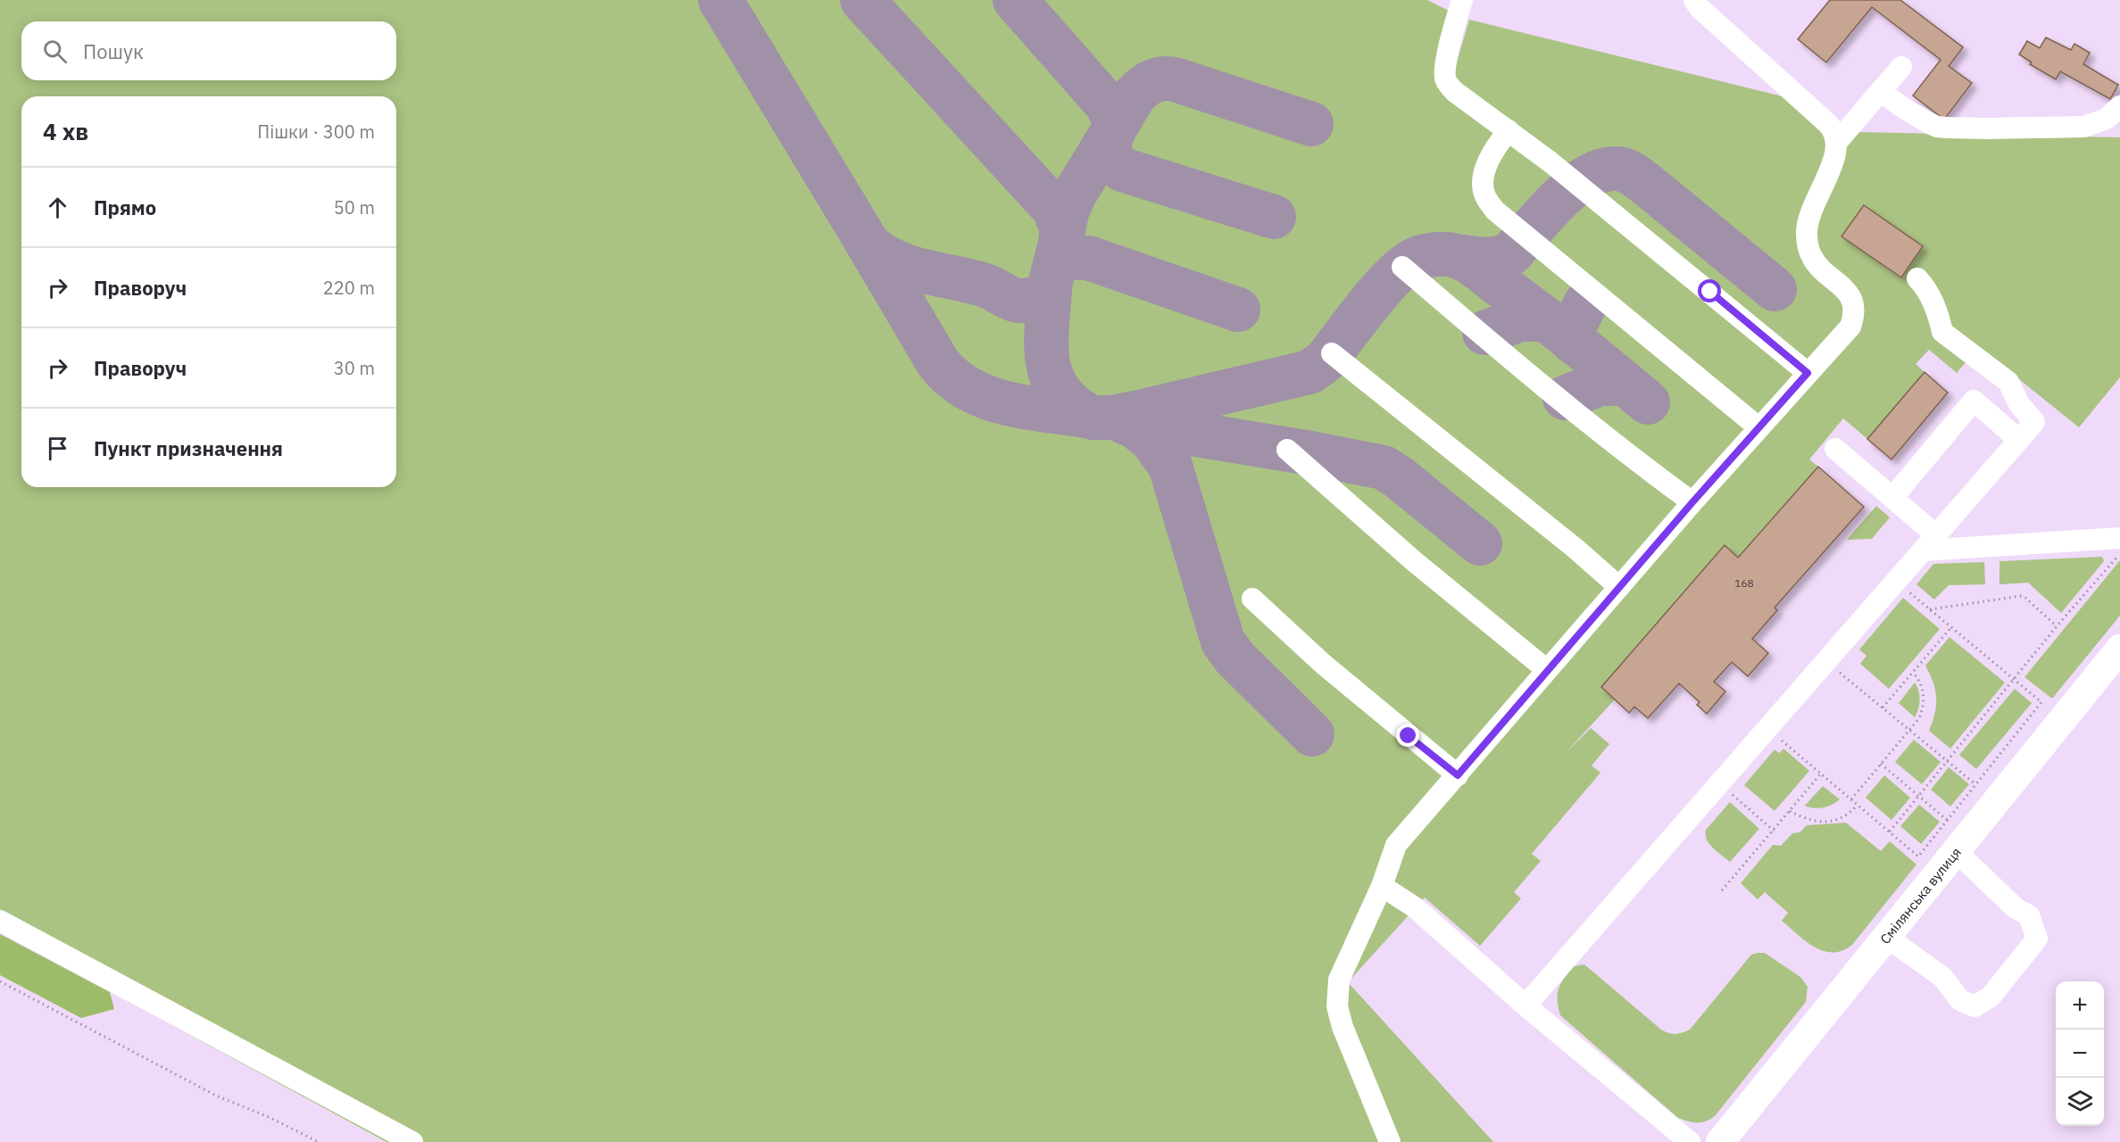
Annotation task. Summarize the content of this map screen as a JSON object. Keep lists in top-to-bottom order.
{
  "streets": {
    "main road": ["Смілянська вулиця"]
  },
  "house_numbers": ["168"],
  "page": {
    "search": "Пошук",
    "heading": ["4 хв", "Пішки · 300 m"],
    "list": [
      ["Прямо", "50 m"],
      ["Праворуч", "220 m"],
      ["Праворуч", "30 m"],
      "Пункт призначення"
    ],
    "map_buttons": ["+", "−"]
  }
}
